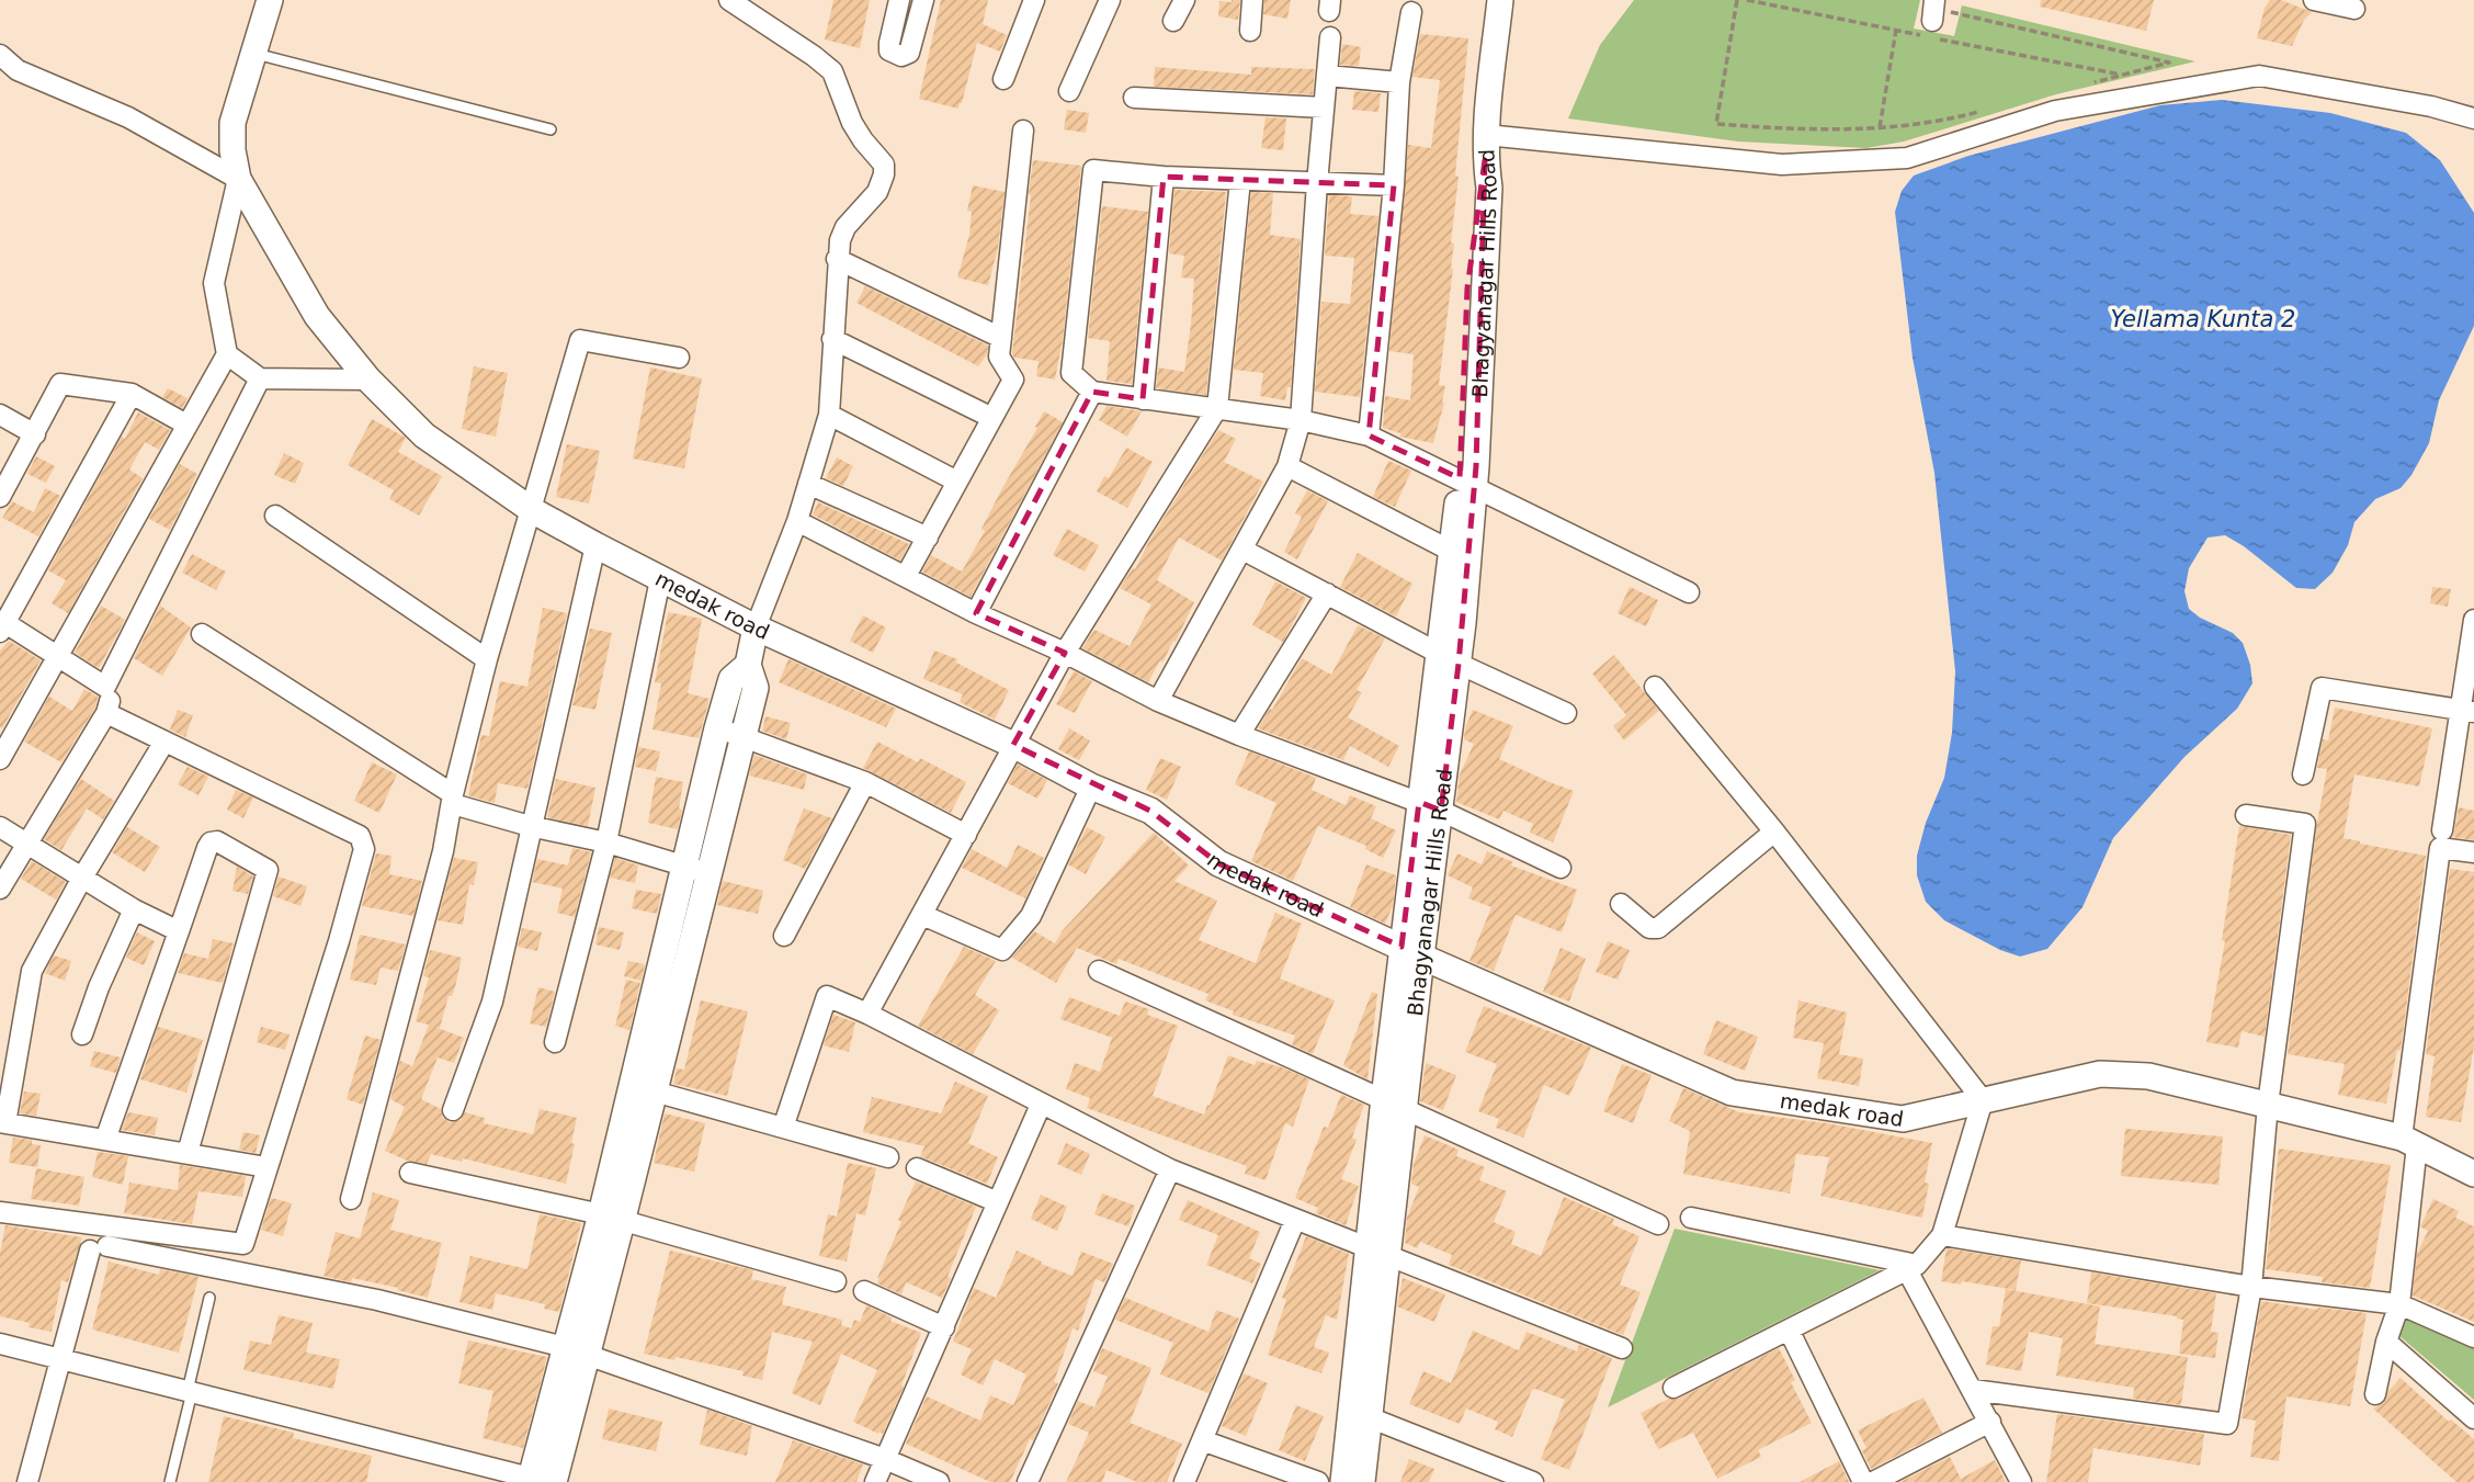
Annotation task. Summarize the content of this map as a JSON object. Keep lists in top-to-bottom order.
{
  "streets": {
    "street": ["Bhagyanagar Hills Road", "medak road"]
  },
  "crossings": [
    ["Bhagyanagar Hills Road", "medak road"]
  ],
  "water": ["Yellama Kunta 2"]
}
